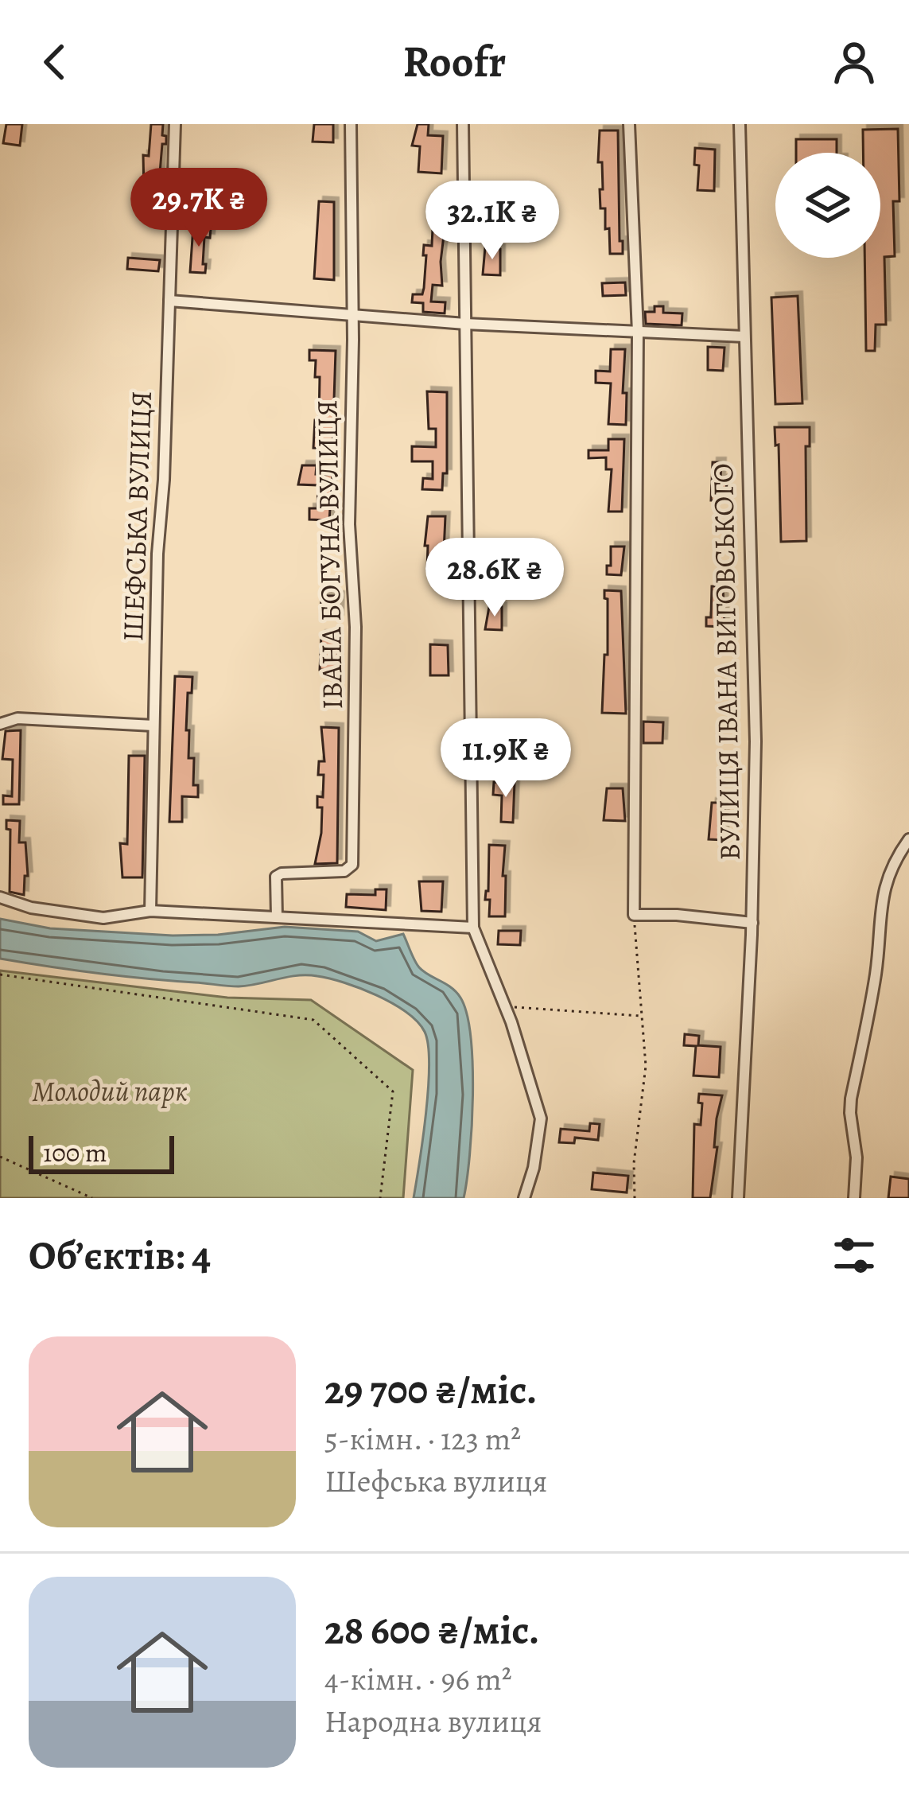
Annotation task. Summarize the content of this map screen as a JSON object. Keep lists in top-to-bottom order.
{
  "streets": {
    "street": ["ШЕФСЬКА ВУЛИЦЯ", "ІВАНА БОГУНА ВУЛИЦЯ", "ВУЛИЦЯ ІВАНА ВИГОВСЬКОГО"]
  },
  "parks": ["Молодий парк"],
  "scale_bar": "100 m",
  "page": {
    "header": "Roofr",
    "price": [
      "29.7K ₴",
      "32.1K ₴",
      "28.6K ₴",
      "11.9K ₴"
    ],
    "scale": "100 m",
    "heading": "Об’єктів: 4",
    "list": [
      {
        "name": "29 700 ₴/міс.",
        "note": "5-кімн. · 123 m² · Шефська вулиця"
      },
      {
        "name": "28 600 ₴/міс.",
        "note": "4-кімн. · 96 m² · Народна вулиця"
      }
    ]
  }
}
